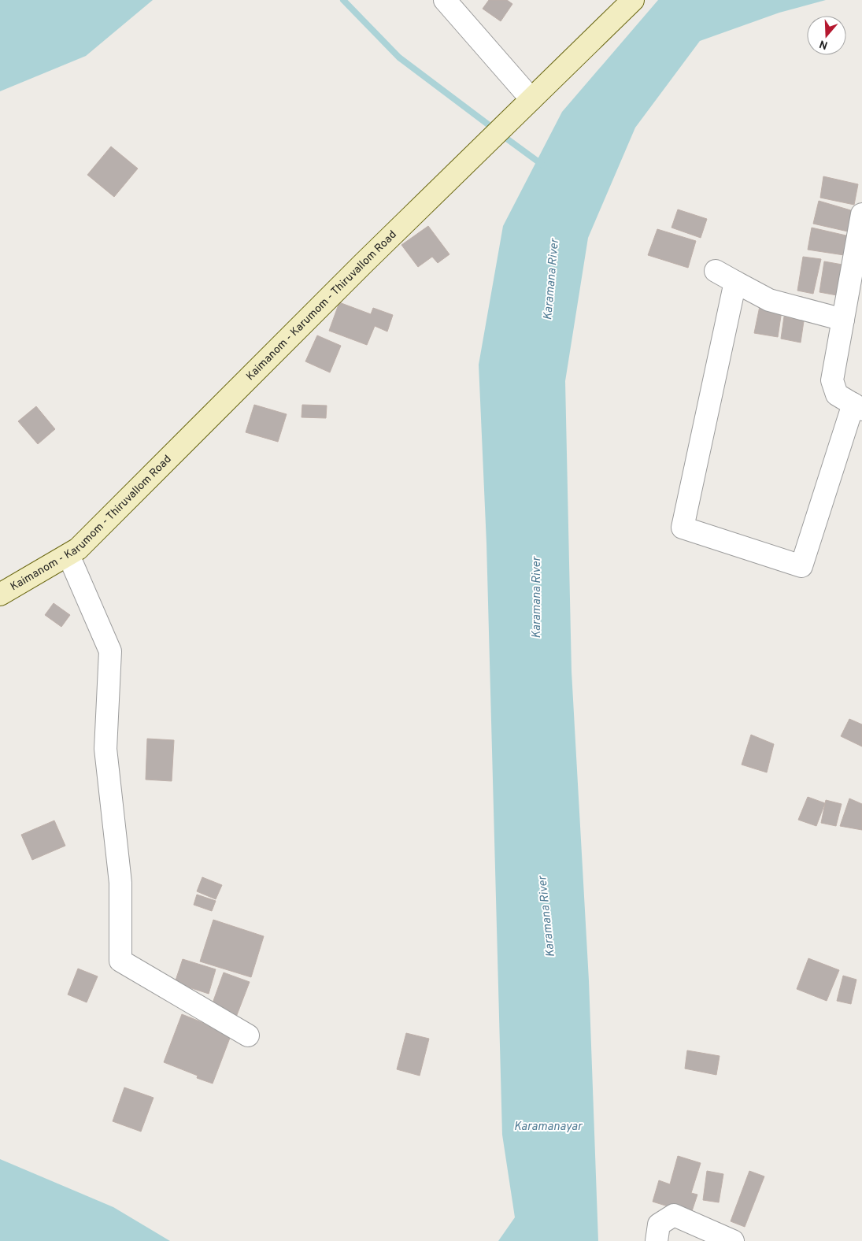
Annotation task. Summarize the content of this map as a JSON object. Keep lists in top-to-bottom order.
{
  "streets": {
    "main road": ["Kaimanom - Karumom - Thiruvallom Road"]
  },
  "water": ["Karamana River", "Karamanayar"],
  "north": "bottom"
}
